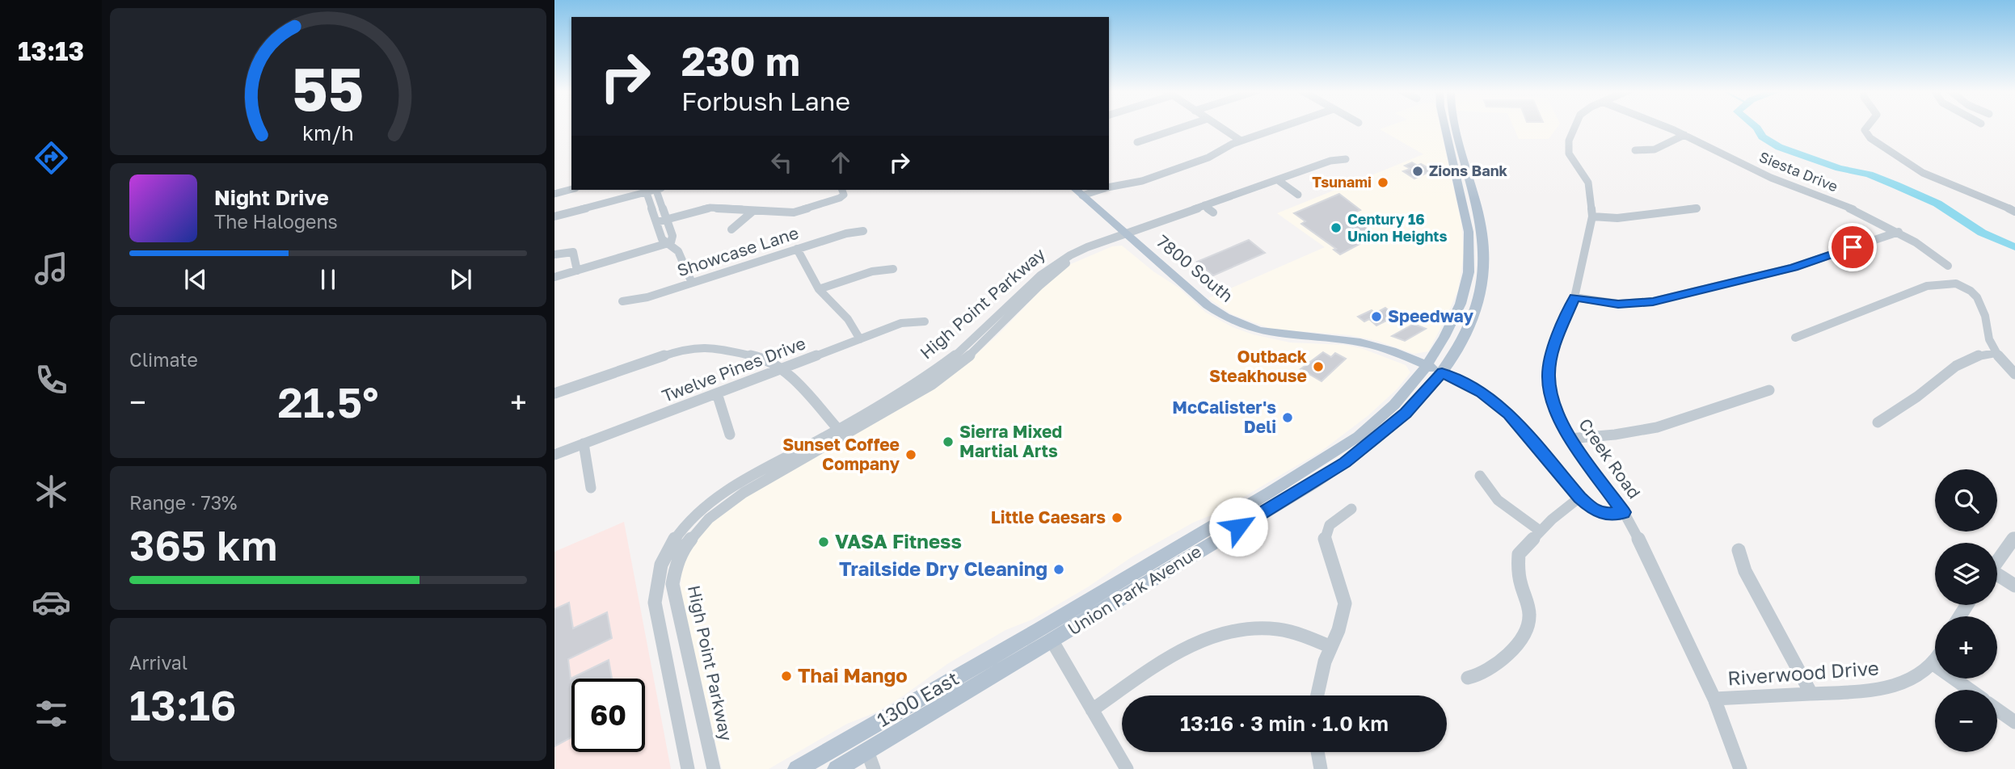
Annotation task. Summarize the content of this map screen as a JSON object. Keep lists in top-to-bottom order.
{
  "streets": {
    "main road": ["7800 South", "Union Park Avenue", "1300 East"],
    "street": [
      "Siesta Drive",
      "Showcase Lane",
      "High Point Parkway",
      "Twelve Pines Drive",
      "Creek Road",
      "Riverwood Drive"
    ]
  },
  "crossings": [
    ["7800 South", "High Point Parkway"],
    ["7800 South", "Union Park Avenue"],
    ["Creek Road", "Riverwood Drive"],
    ["Union Park Avenue", "1300 East"]
  ],
  "places": [
    "Zions Bank",
    "Tsunami",
    "Century 16 Union Heights",
    "Speedway",
    "Outback Steakhouse",
    "McCalister's Deli",
    "Sierra Mixed Martial Arts",
    "Sunset Coffee Company",
    "Little Caesars",
    "VASA Fitness",
    "Trailside Dry Cleaning",
    "Thai Mango"
  ],
  "page": {
    "tabs": "13:13",
    "turn": ["230 m", "Forbush Lane"],
    "song": ["Night Drive", "The Halogens"],
    "tile": [
      "Climate",
      ["Range · 73%", "365 km"],
      ["Arrival", "13:16"]
    ],
    "heat": ["−", "21.5°", "+"],
    "map_buttons": ["+", "−"],
    "limit": "60",
    "trip": "13:16 · 3 min · 1.0 km",
    "gauge": ["55", "km/h"]
  }
}
